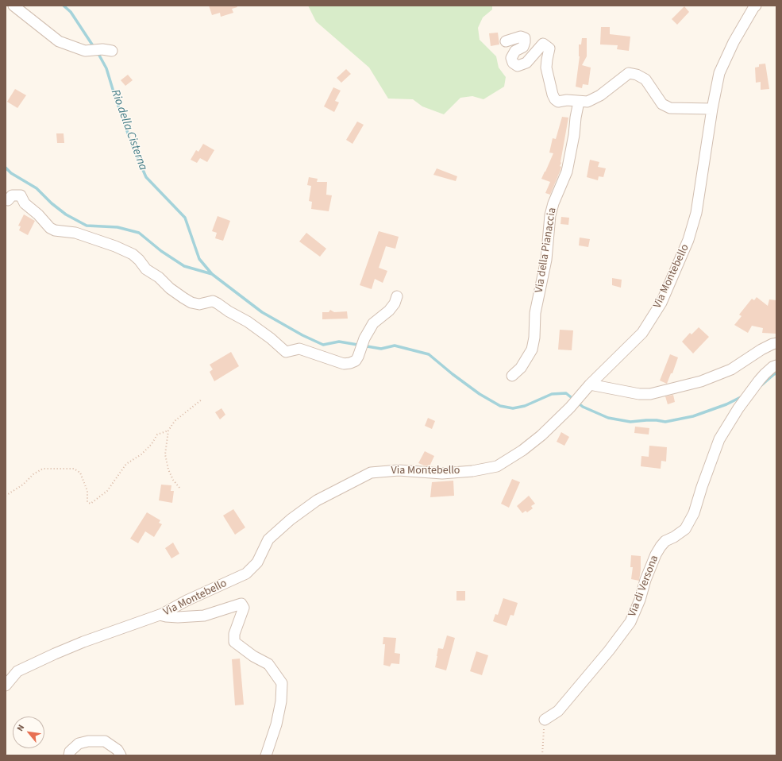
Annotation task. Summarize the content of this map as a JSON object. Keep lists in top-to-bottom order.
{
  "streets": {
    "street": ["Via della Pianaccia", "Via Montebello", "Via di Versona"]
  },
  "water": ["Rio della Cisterna"],
  "north": "top left"
}
